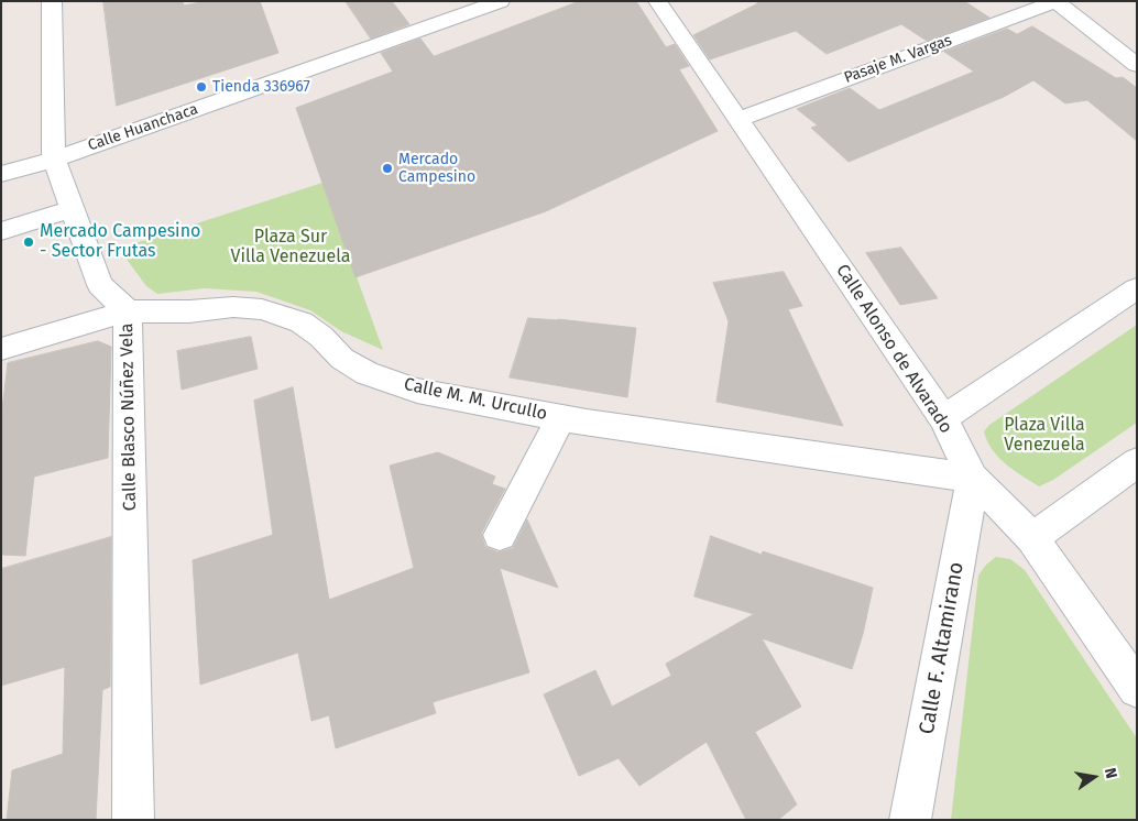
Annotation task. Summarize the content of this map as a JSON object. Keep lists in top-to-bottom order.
{
  "streets": {
    "street": [
      "Pasaje M. Vargas",
      "Calle Huanchaca",
      "Calle Alonso de Alvarado",
      "Calle M. M. Urcullo",
      "Calle Blasco Núñez Vela",
      "Calle F. Altamirano"
    ]
  },
  "crossings": [
    ["Pasaje M. Vargas", "Calle Alonso de Alvarado"],
    ["Calle Huanchaca", "Calle Blasco Núñez Vela"],
    ["Calle Alonso de Alvarado", "Calle M. M. Urcullo"],
    ["Calle Alonso de Alvarado", "Calle F. Altamirano"],
    ["Calle M. M. Urcullo", "Calle Blasco Núñez Vela"],
    ["Calle M. M. Urcullo", "Calle F. Altamirano"]
  ],
  "parks": ["Plaza Sur Villa Venezuela", "Plaza Villa Venezuela"],
  "places": ["Tienda 336967", "Mercado Campesino", "Mercado Campesino - Sector Frutas"],
  "north": "right"
}
